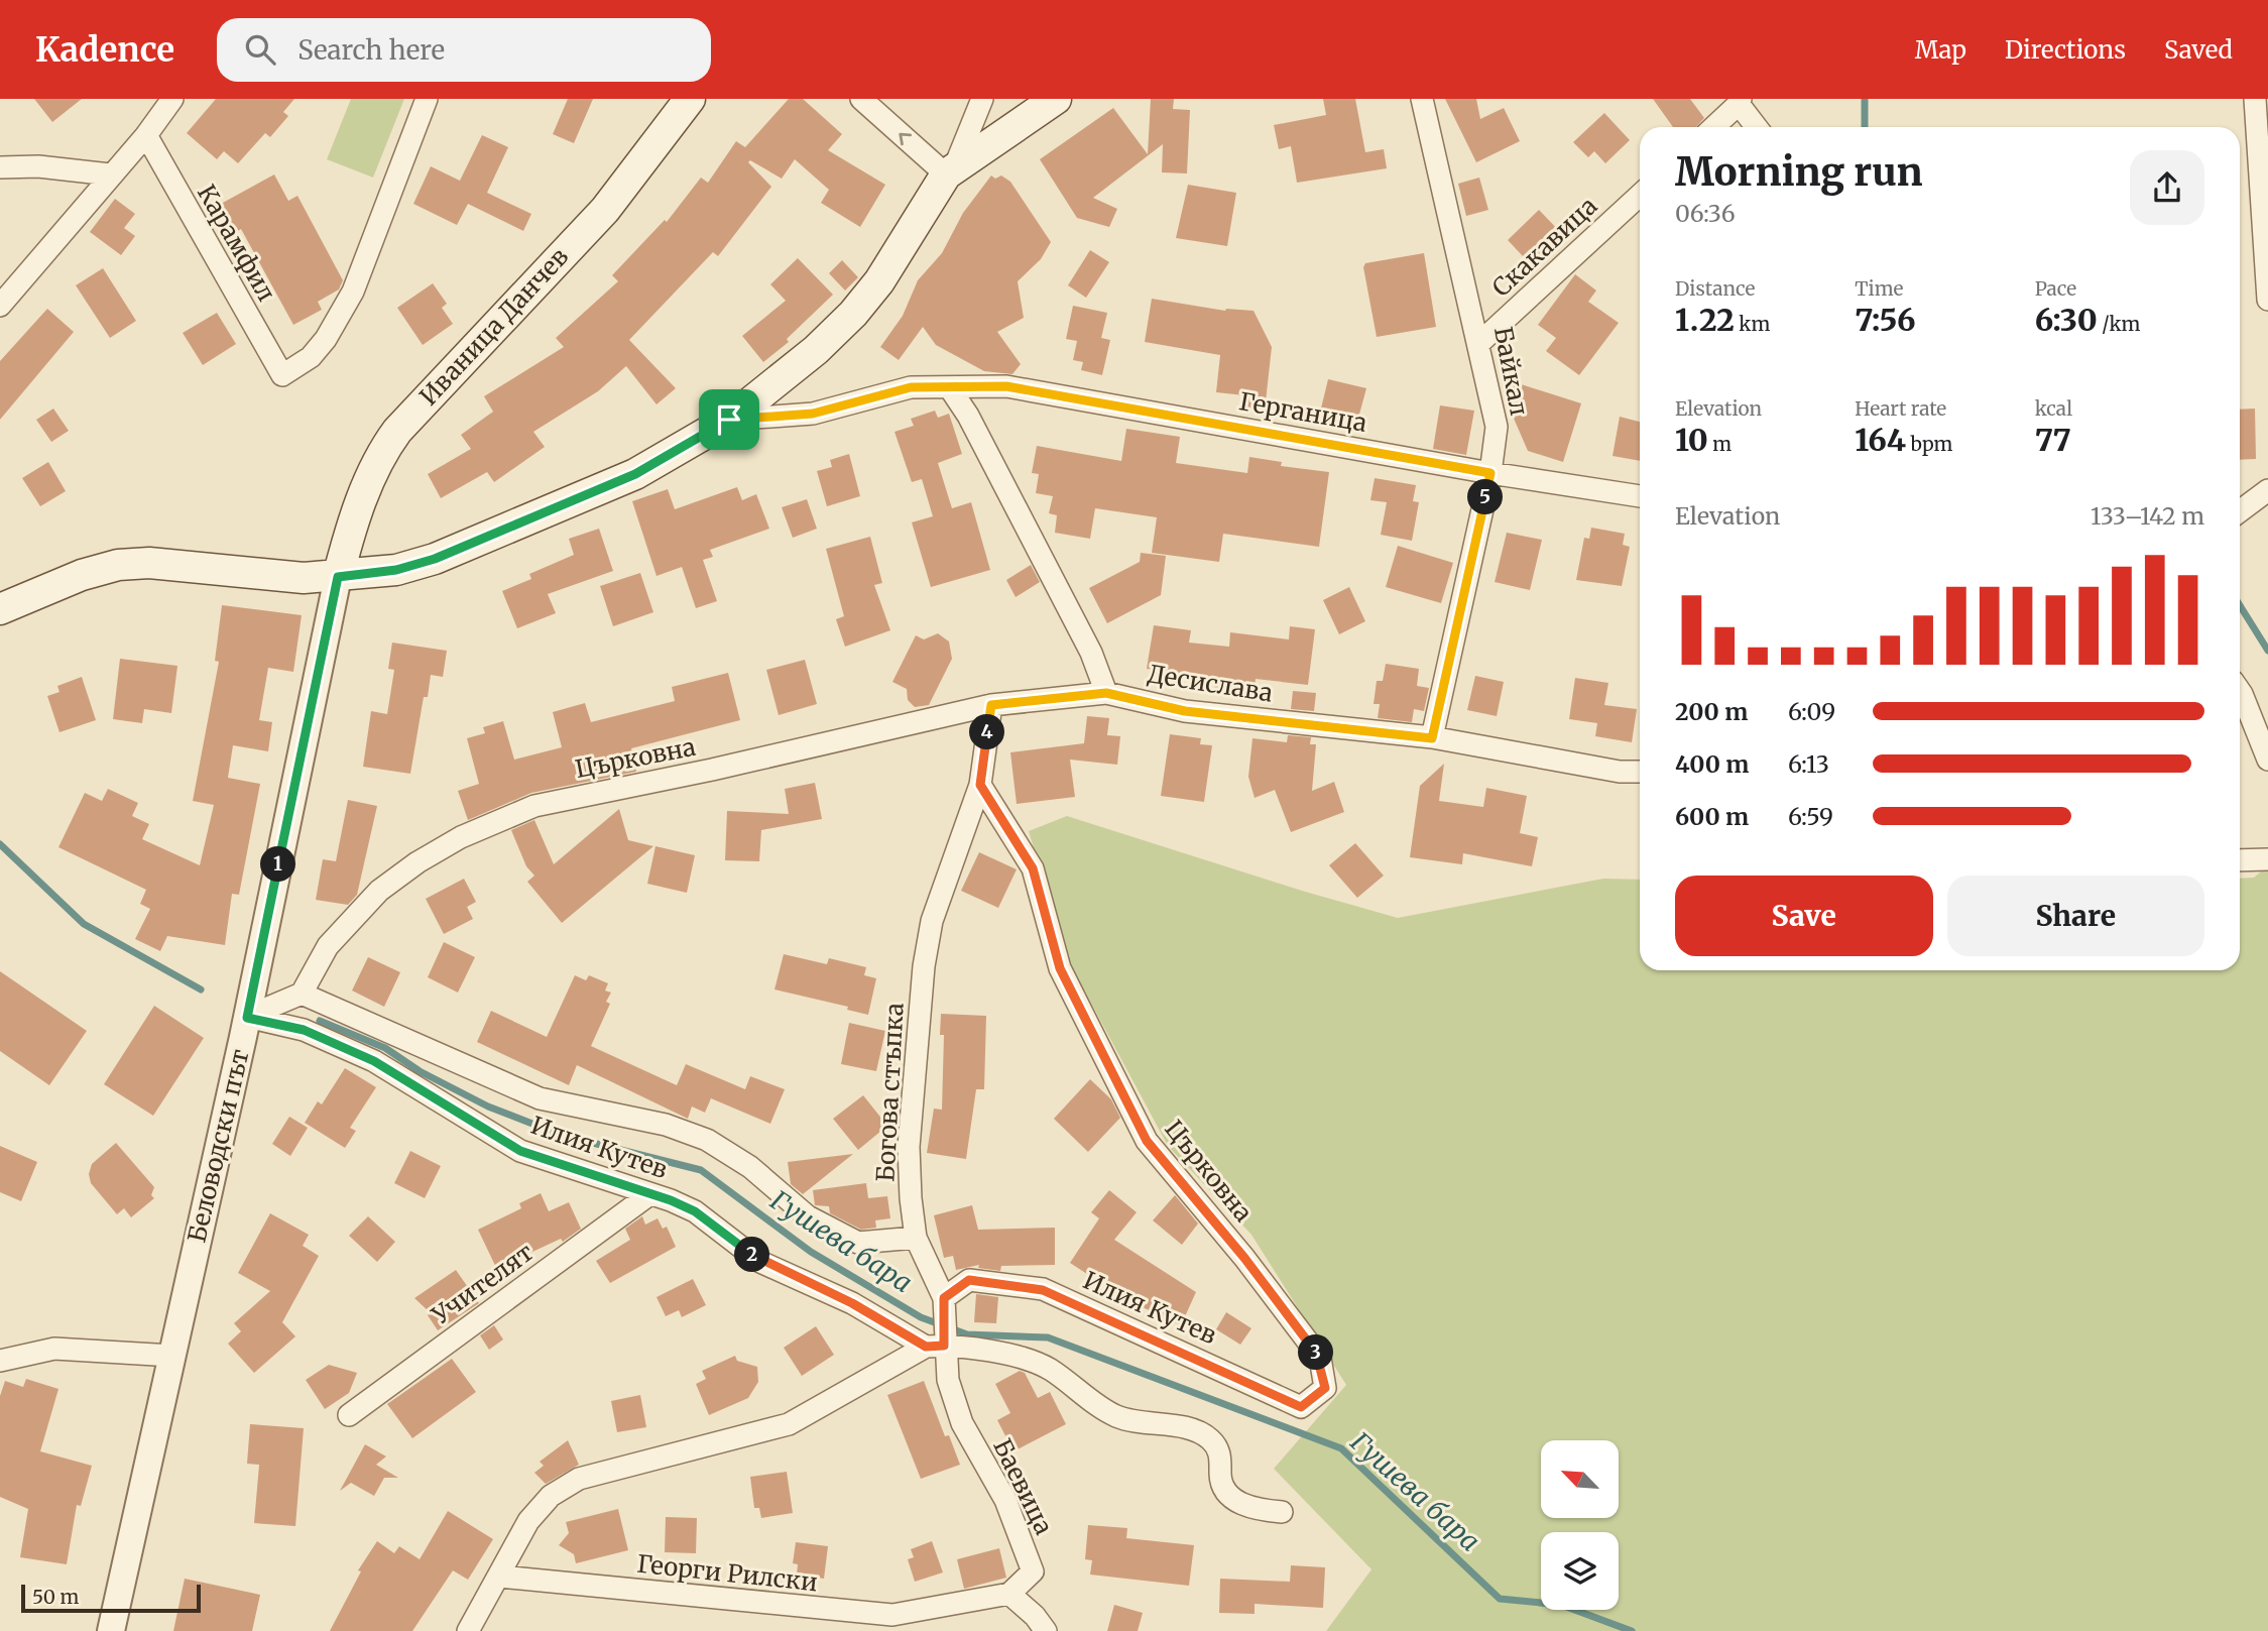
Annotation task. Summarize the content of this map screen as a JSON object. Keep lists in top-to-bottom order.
{
  "streets": {
    "main road": ["Иваница Данчев"],
    "street": [
      "Карамфил",
      "Скакавица",
      "Байкал",
      "Герганица",
      "Десислава",
      "Църковна",
      "Богова стъпка",
      "Беловодски път",
      "Илия Кутев",
      "Учителят",
      "Баевица",
      "Георги Рилски"
    ]
  },
  "crossings": [
    ["Скакавица", "Байкал"],
    ["Иваница Данчев", "Беловодски път"],
    ["Байкал", "Герганица"],
    ["Байкал", "Десислава"],
    ["Десислава", "Църковна"],
    ["Църковна", "Богова стъпка"],
    ["Църковна", "Илия Кутев"],
    ["Богова стъпка", "Илия Кутев"],
    ["Богова стъпка", "Баевица"],
    ["Беловодски път", "Илия Кутев"],
    ["Илия Кутев", "Учителят"],
    ["Илия Кутев", "Баевица"],
    ["Баевица", "Георги Рилски"]
  ],
  "water": ["Гушева бара"],
  "scale_bar": "50 m",
  "north": "top left",
  "page": {
    "header": "Kadence",
    "search": "Search here",
    "nav": ["Map", "Directions", "Saved"],
    "heading": ["Morning run", "06:36"],
    "stats": [
      ["Distance", "1.22 km"],
      ["Time", "7:56"],
      ["Pace", "6:30 /km"],
      ["Elevation", "10 m"],
      ["Heart rate", "164 bpm"],
      ["kcal", "77"]
    ],
    "pins": [
      "5",
      "4",
      "1",
      "2",
      "3"
    ],
    "chart": ["Elevation", "133–142 m"],
    "list": [
      {
        "name": "200 m",
        "note": "6:09"
      },
      {
        "name": "400 m",
        "note": "6:13"
      },
      {
        "name": "600 m",
        "note": "6:59"
      }
    ],
    "buttons": ["Save", "Share"],
    "scale": "50 m"
  }
}
